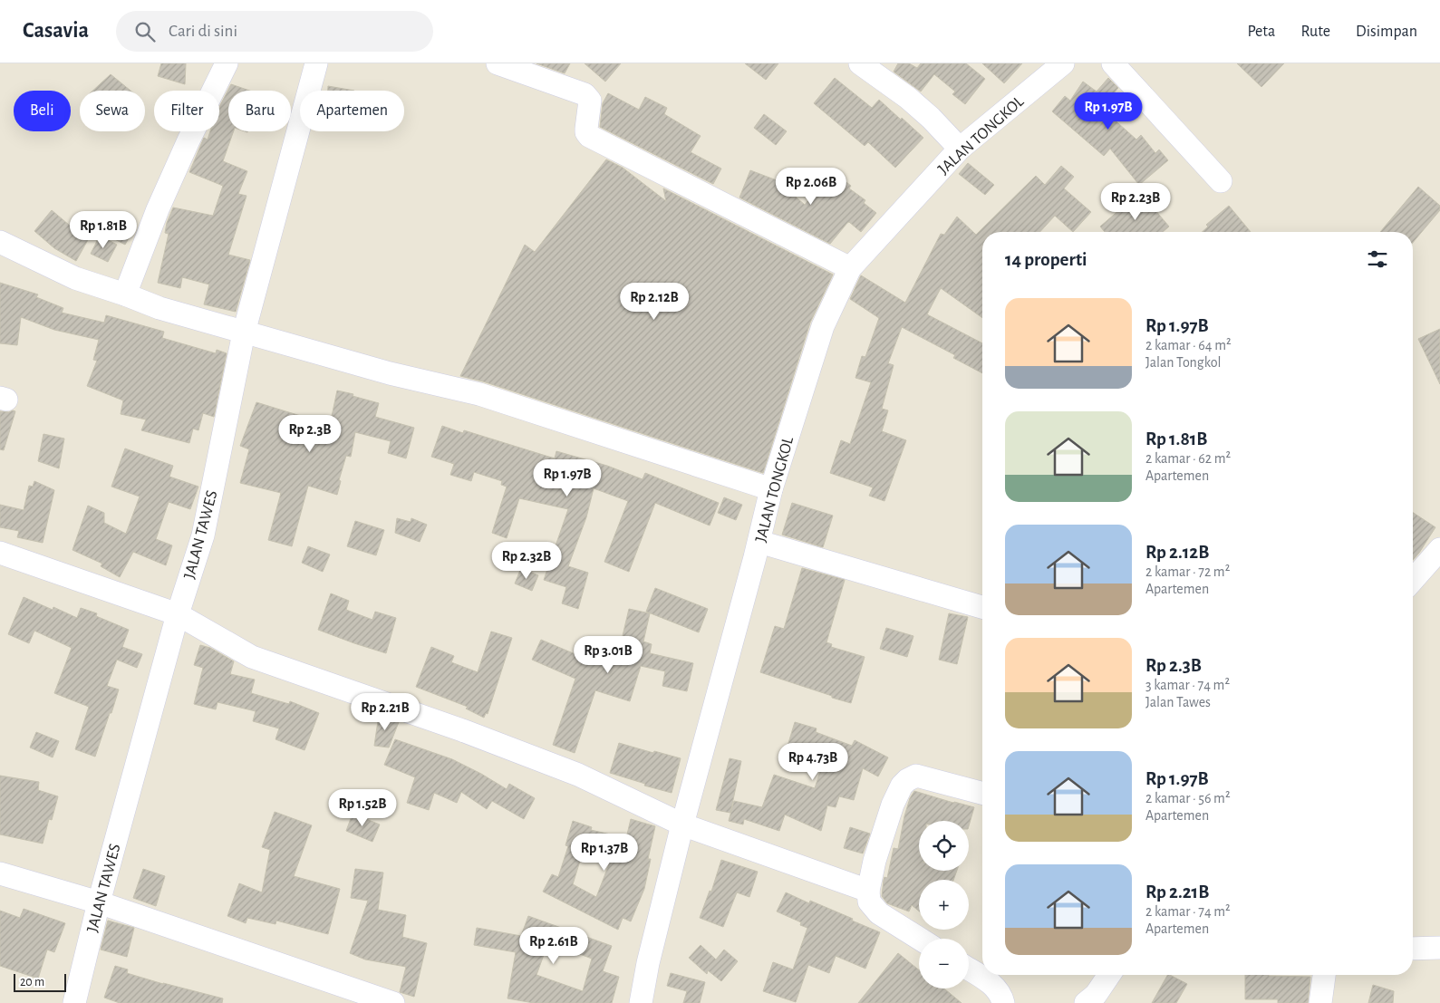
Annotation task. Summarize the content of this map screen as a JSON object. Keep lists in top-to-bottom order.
{
  "streets": {
    "street": ["JALAN TONGKOL", "JALAN TAWES"]
  },
  "scale_bar": "20 m",
  "page": {
    "header": "Casavia",
    "search": "Cari di sini",
    "nav": ["Peta", "Rute", "Disimpan"],
    "chip": [
      "Beli",
      "Sewa",
      "Filter",
      "Baru",
      "Apartemen"
    ],
    "price": [
      "Rp 1.97B",
      "Rp 2.06B",
      "Rp 2.23B",
      "Rp 1.81B",
      "Rp 2.12B",
      "Rp 2.3B",
      "Rp 1.97B",
      "Rp 2.32B",
      "Rp 3.01B",
      "Rp 2.21B",
      "Rp 4.73B",
      "Rp 1.52B",
      "Rp 1.37B",
      "Rp 2.61B"
    ],
    "heading": "14 properti",
    "list": [
      {
        "name": "Rp 1.97B",
        "note": "2 kamar · 64 m² · Jalan Tongkol"
      },
      {
        "name": "Rp 1.81B",
        "note": "2 kamar · 62 m² · Apartemen"
      },
      {
        "name": "Rp 2.12B",
        "note": "2 kamar · 72 m² · Apartemen"
      },
      {
        "name": "Rp 2.3B",
        "note": "3 kamar · 74 m² · Jalan Tawes"
      },
      {
        "name": "Rp 1.97B",
        "note": "2 kamar · 56 m² · Apartemen"
      },
      {
        "name": "Rp 2.21B",
        "note": "2 kamar · 74 m² · Apartemen"
      }
    ],
    "map_buttons": ["+", "−"],
    "scale": "20 m"
  }
}
